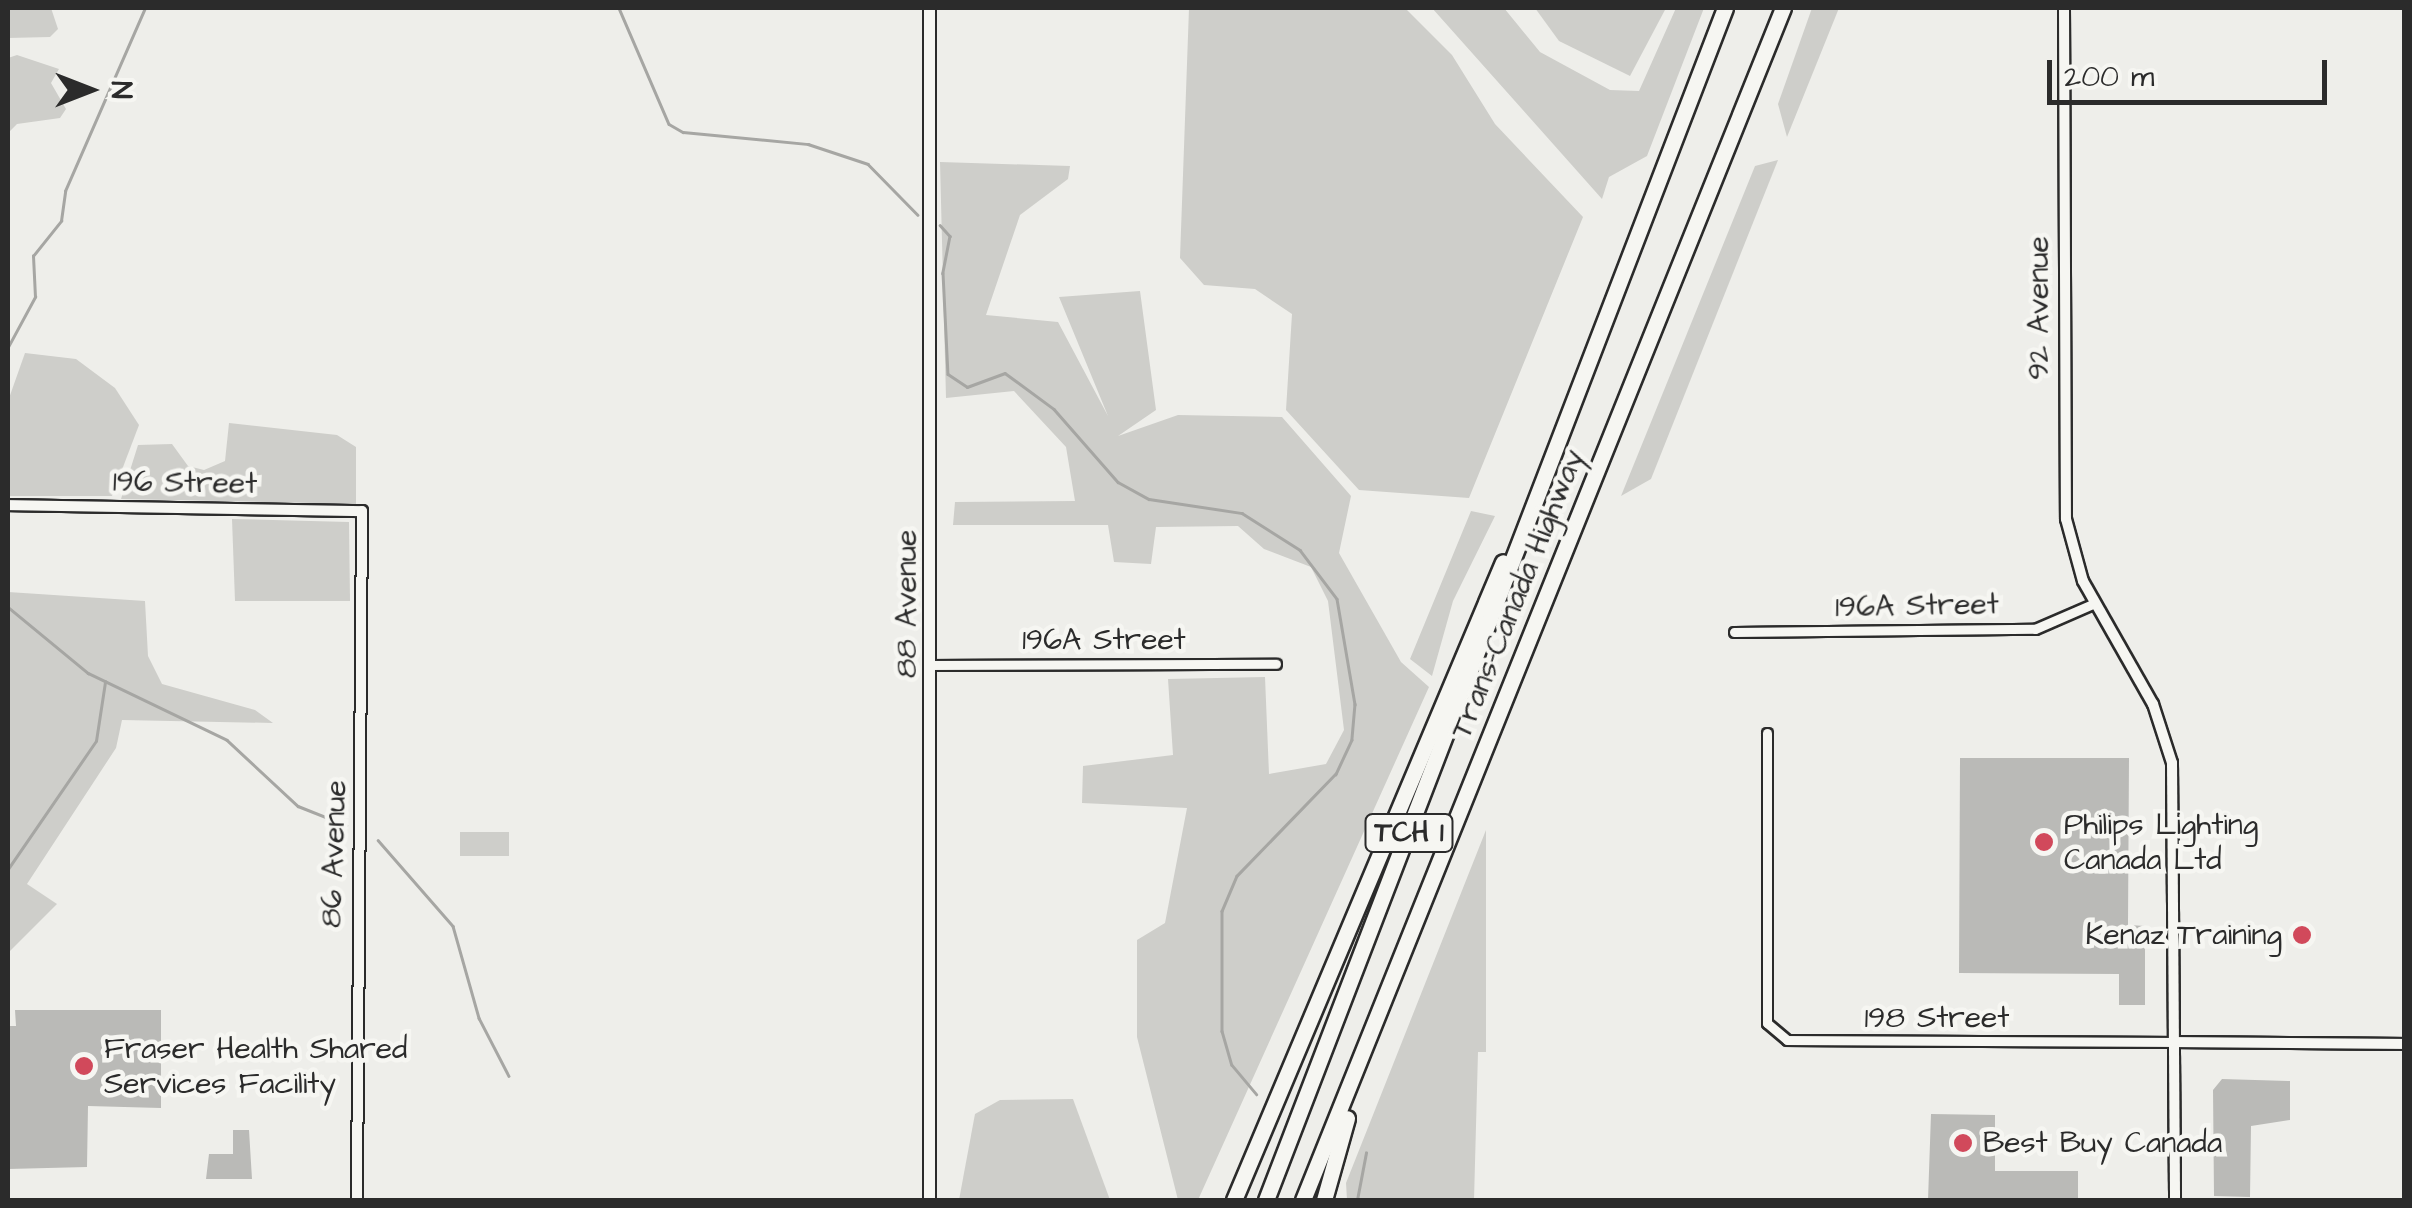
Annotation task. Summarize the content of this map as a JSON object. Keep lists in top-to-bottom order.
{
  "streets": {
    "highway": ["Trans-Canada Highway", "TCH 1"],
    "main road": ["88 Avenue"],
    "street": [
      "92 Avenue",
      "196 Street",
      "196A Street",
      "86 Avenue",
      "198 Street"
    ]
  },
  "crossings": [
    ["92 Avenue", "196A Street"],
    ["92 Avenue", "198 Street"],
    ["196 Street", "86 Avenue"],
    ["88 Avenue", "196A Street"]
  ],
  "places": [
    "Philips Lighting Canada Ltd",
    "Kenaz Training",
    "Fraser Health Shared Services Facility",
    "Best Buy Canada"
  ],
  "scale_bar": "200 m",
  "north": "right"
}
